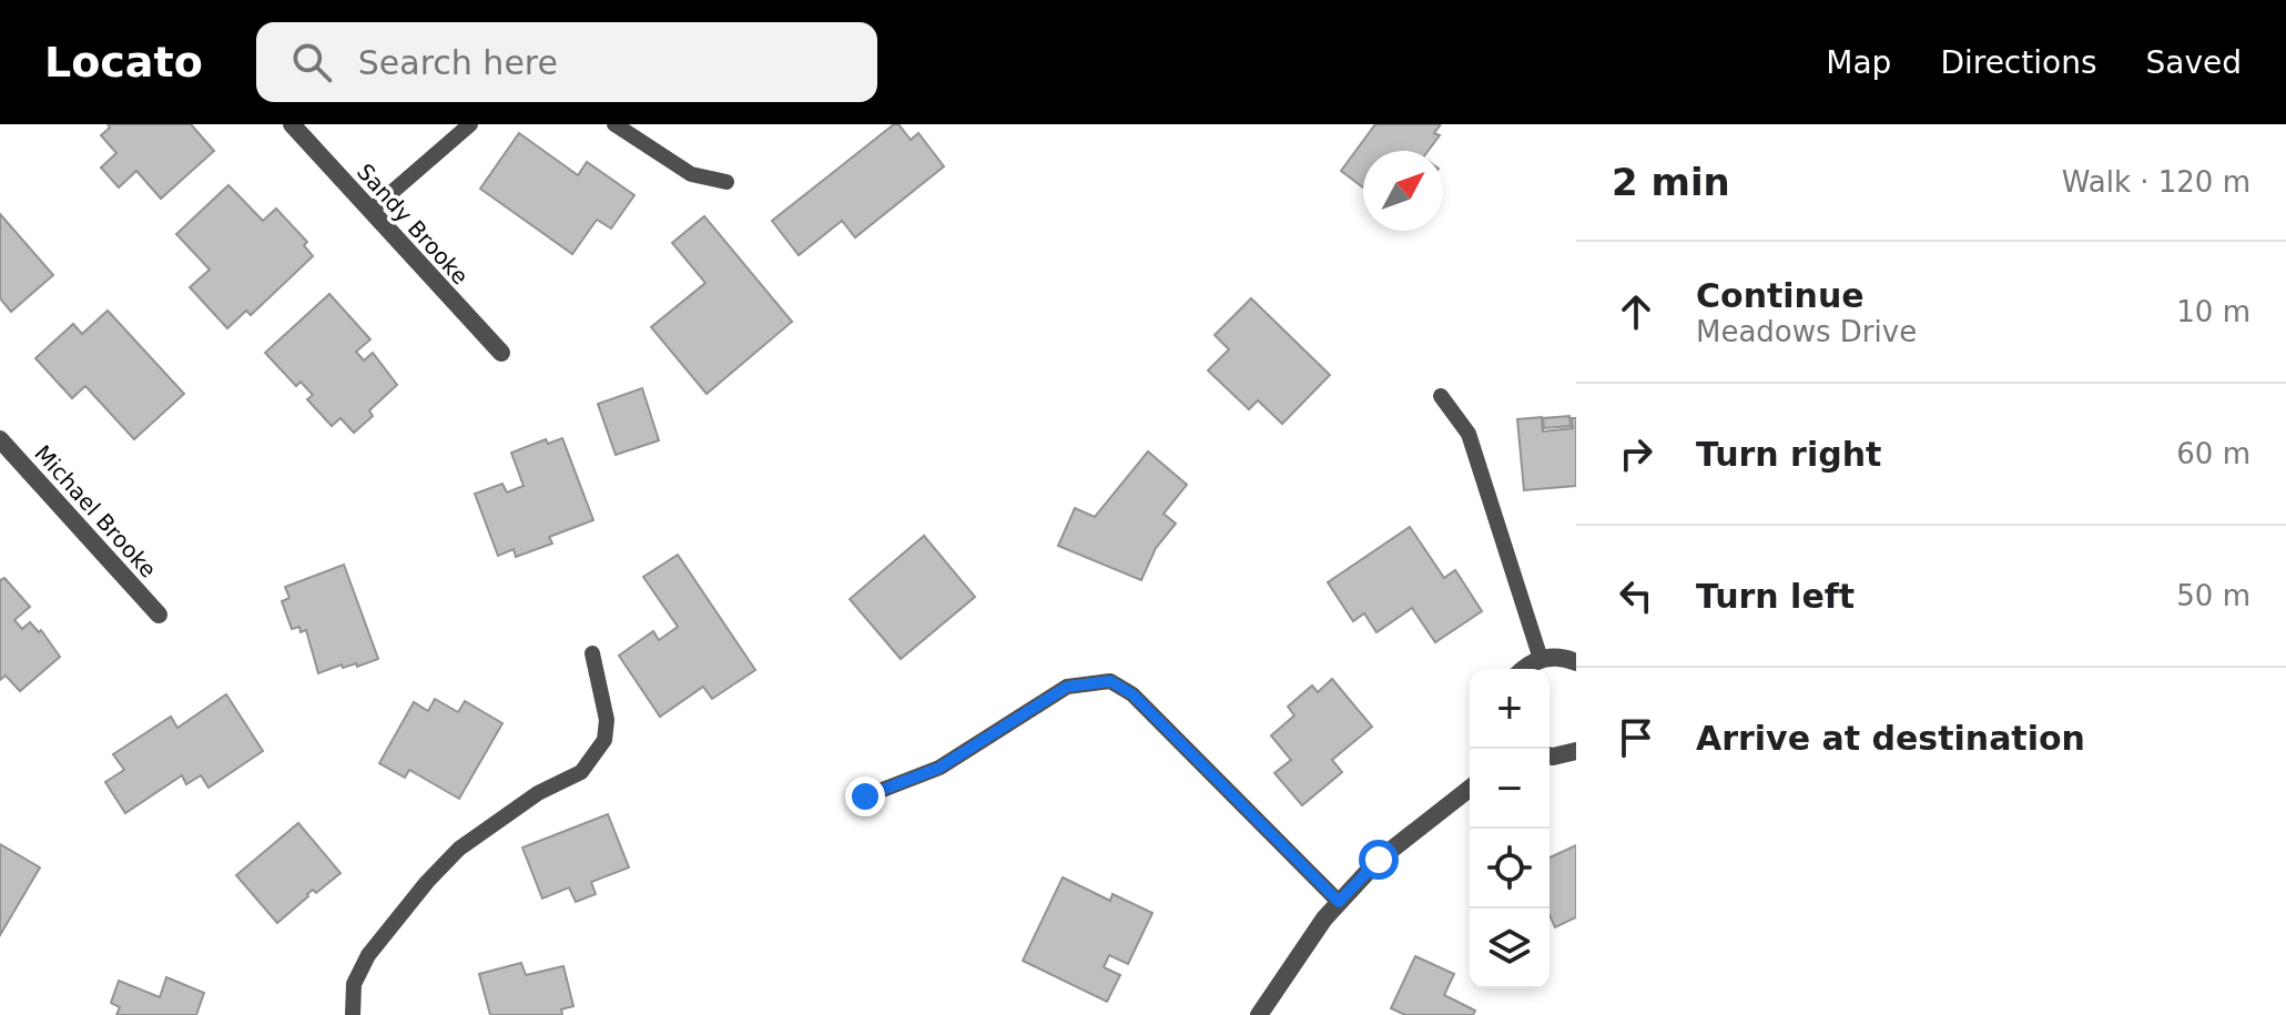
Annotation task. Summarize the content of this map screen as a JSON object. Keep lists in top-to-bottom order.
{
  "streets": {
    "street": ["Sandy Brooke", "Michael Brooke"]
  },
  "north": "top right",
  "page": {
    "header": "Locato",
    "search": "Search here",
    "nav": ["Map", "Directions", "Saved"],
    "heading": ["2 min", "Walk · 120 m"],
    "list": [
      ["Continue", "Meadows Drive", "10 m"],
      ["Turn right", "60 m"],
      ["Turn left", "50 m"],
      "Arrive at destination"
    ],
    "map_buttons": ["+", "−"]
  }
}
